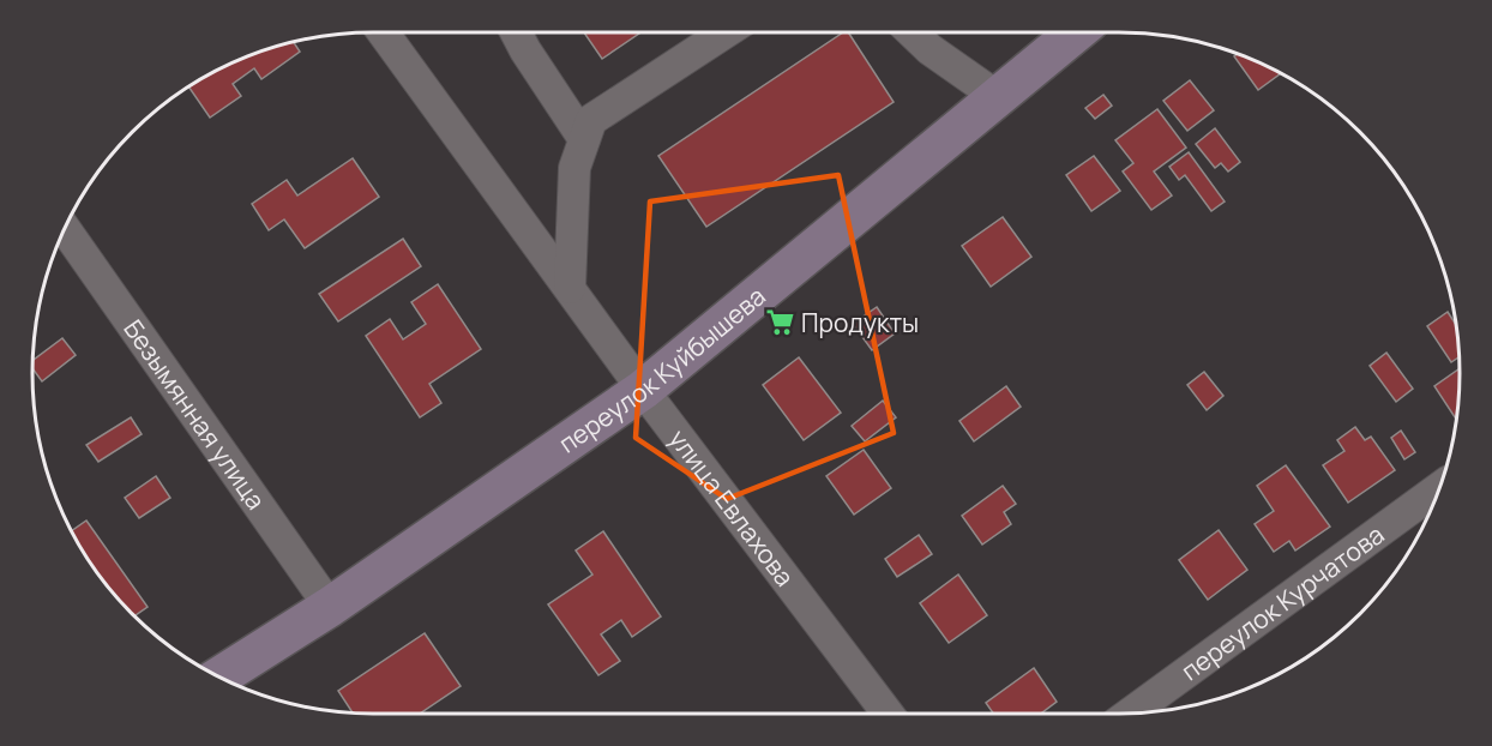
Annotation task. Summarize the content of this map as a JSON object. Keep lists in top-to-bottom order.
{
  "streets": {
    "main road": ["переулок Куйбышева"],
    "street": ["Безымянная улица", "улица Евлахова", "переулок Курчатова"]
  },
  "crossings": [
    ["переулок Куйбышева", "Безымянная улица"],
    ["переулок Куйбышева", "улица Евлахова"]
  ],
  "places": {
    "supermarket": ["Продукты"]
  }
}
